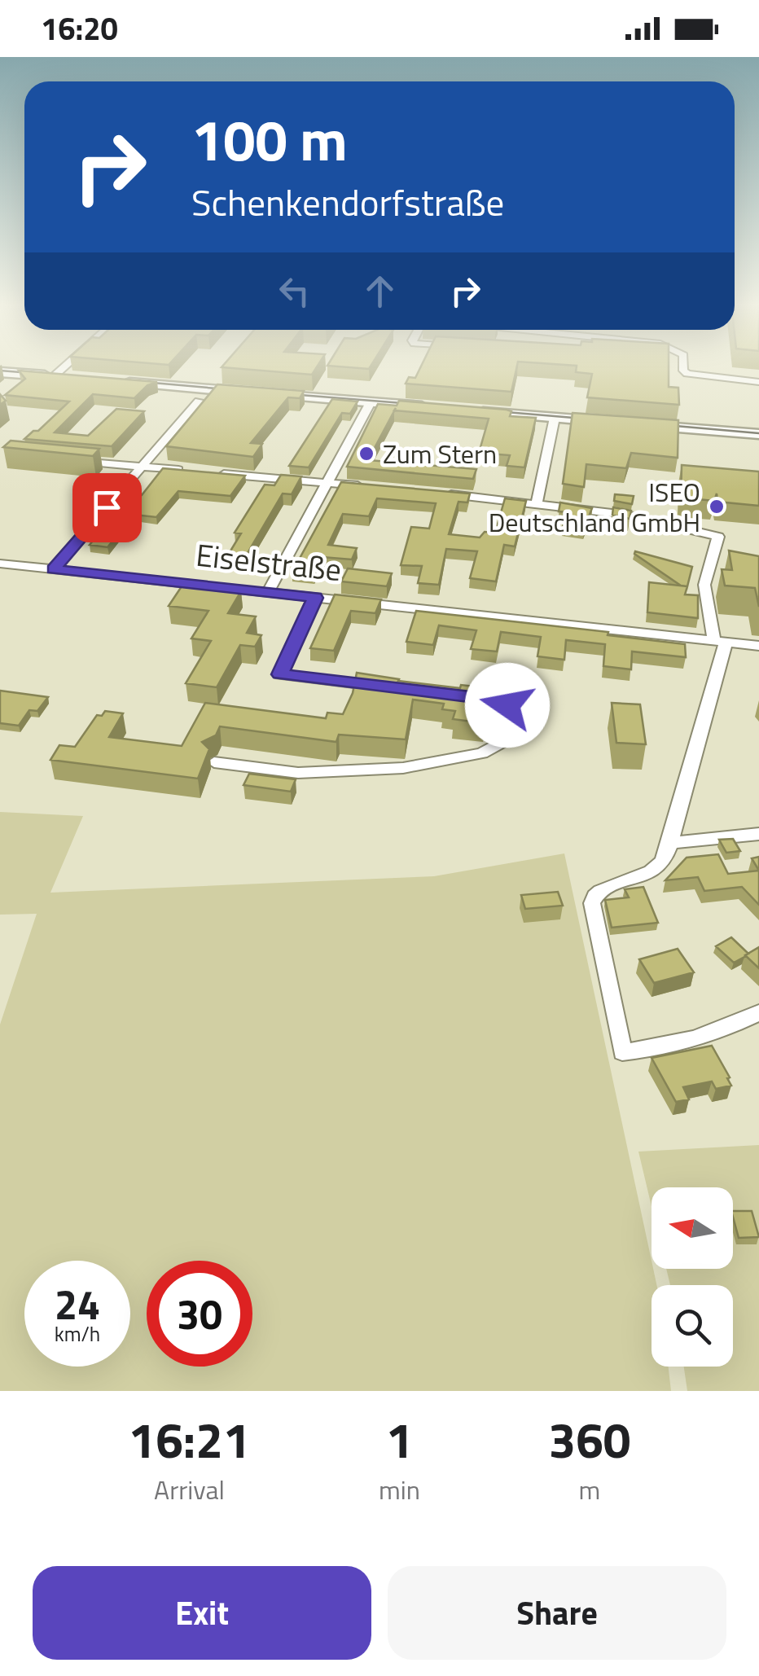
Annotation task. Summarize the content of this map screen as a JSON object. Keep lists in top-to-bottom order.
{
  "streets": {
    "street": ["Eiselstraße"]
  },
  "places": ["Zum Stern", "ISEO Deutschland GmbH"],
  "north": "left",
  "page": {
    "status": "16:20",
    "turn": ["100 m", "Schenkendorfstraße"],
    "speed": "24 km/h",
    "limit": "30",
    "eta": [
      "16:21",
      "Arrival",
      "1",
      "min",
      "360",
      "m"
    ],
    "buttons": ["Exit", "Share"]
  }
}
